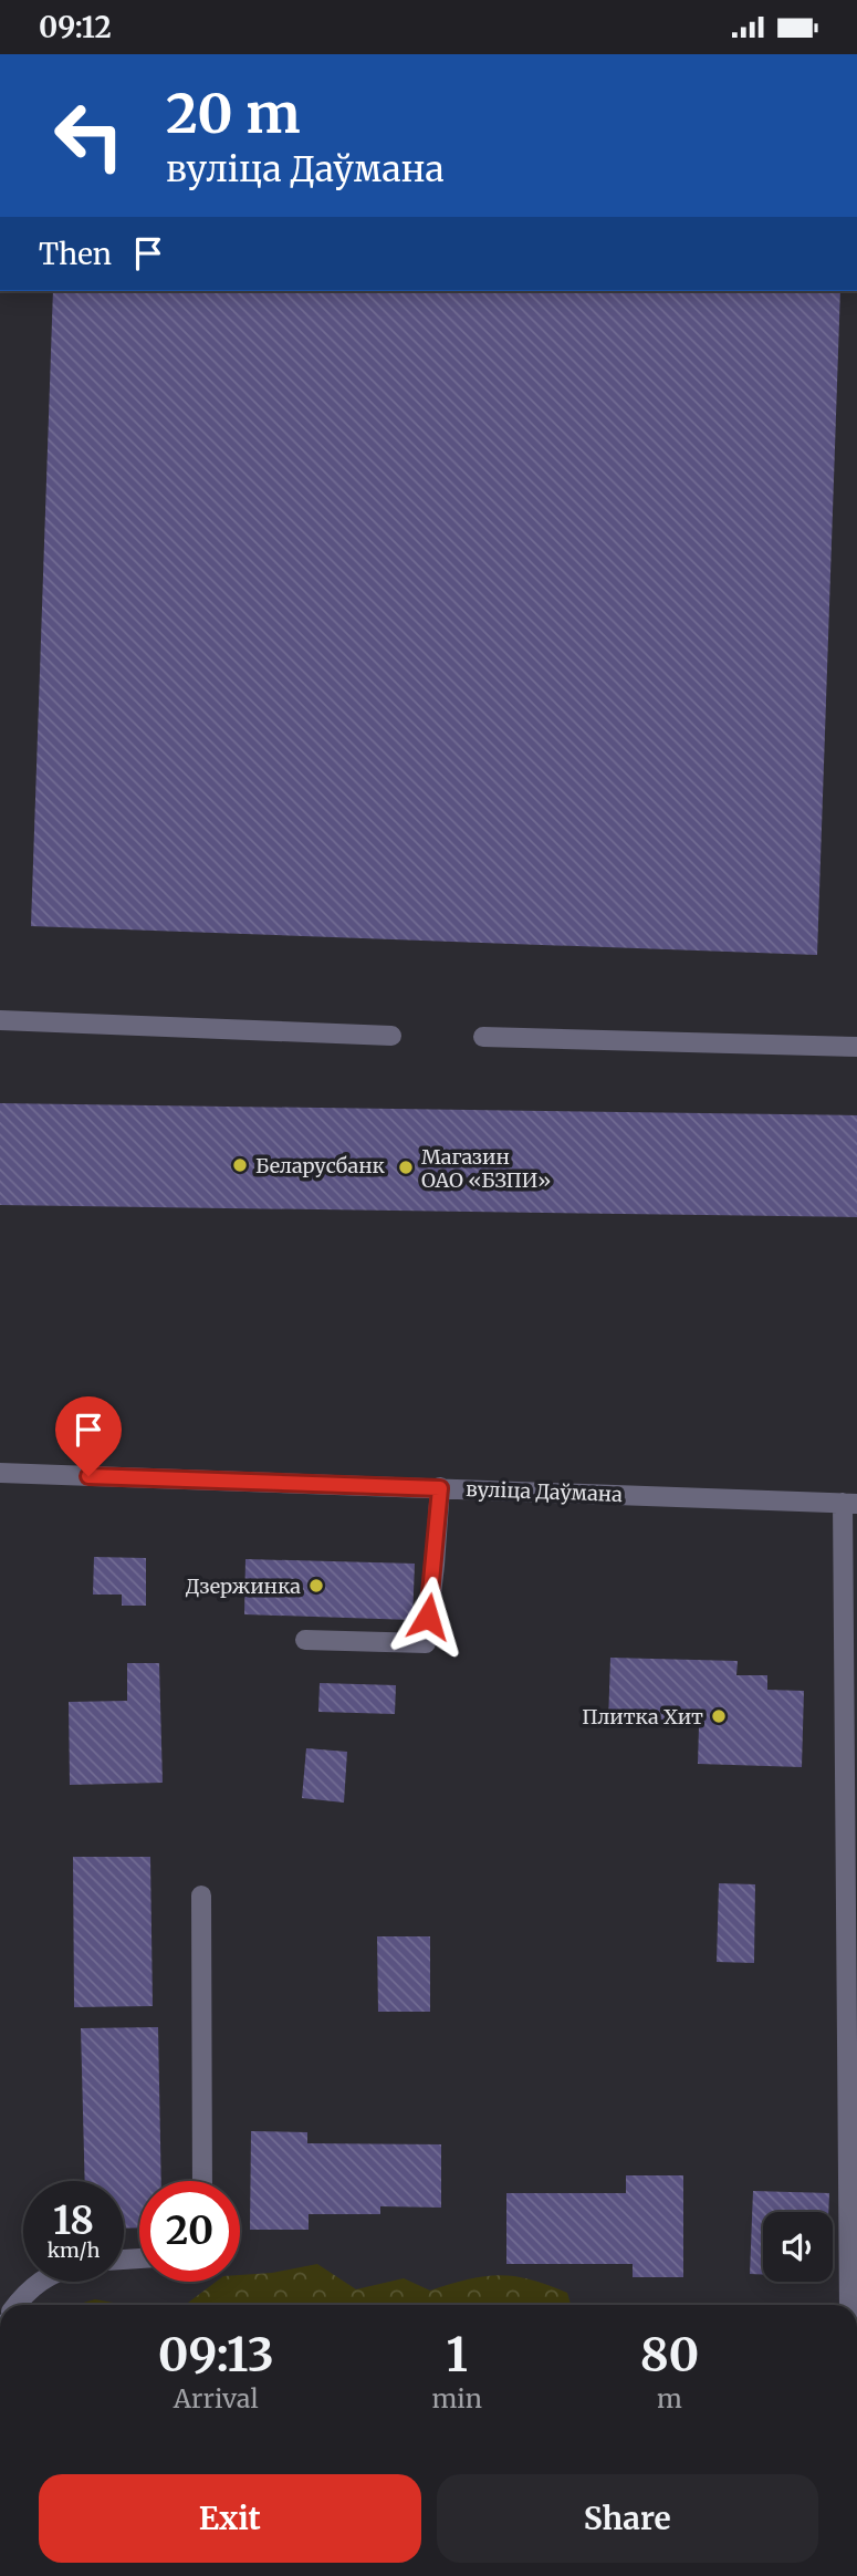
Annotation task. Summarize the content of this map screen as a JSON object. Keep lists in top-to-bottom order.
{
  "streets": {
    "street": ["вуліца Даўмана"]
  },
  "places": [
    "Беларусбанк",
    "Магазин ОАО «БЗПИ»",
    "Дзержинка",
    "Плитка Хит"
  ],
  "page": {
    "status": "09:12",
    "turn": ["20 m", "вуліца Даўмана"],
    "then": "Then",
    "speed": "18 km/h",
    "limit": "20",
    "eta": [
      "09:13",
      "Arrival",
      "1",
      "min",
      "80",
      "m"
    ],
    "buttons": ["Exit", "Share"]
  }
}
